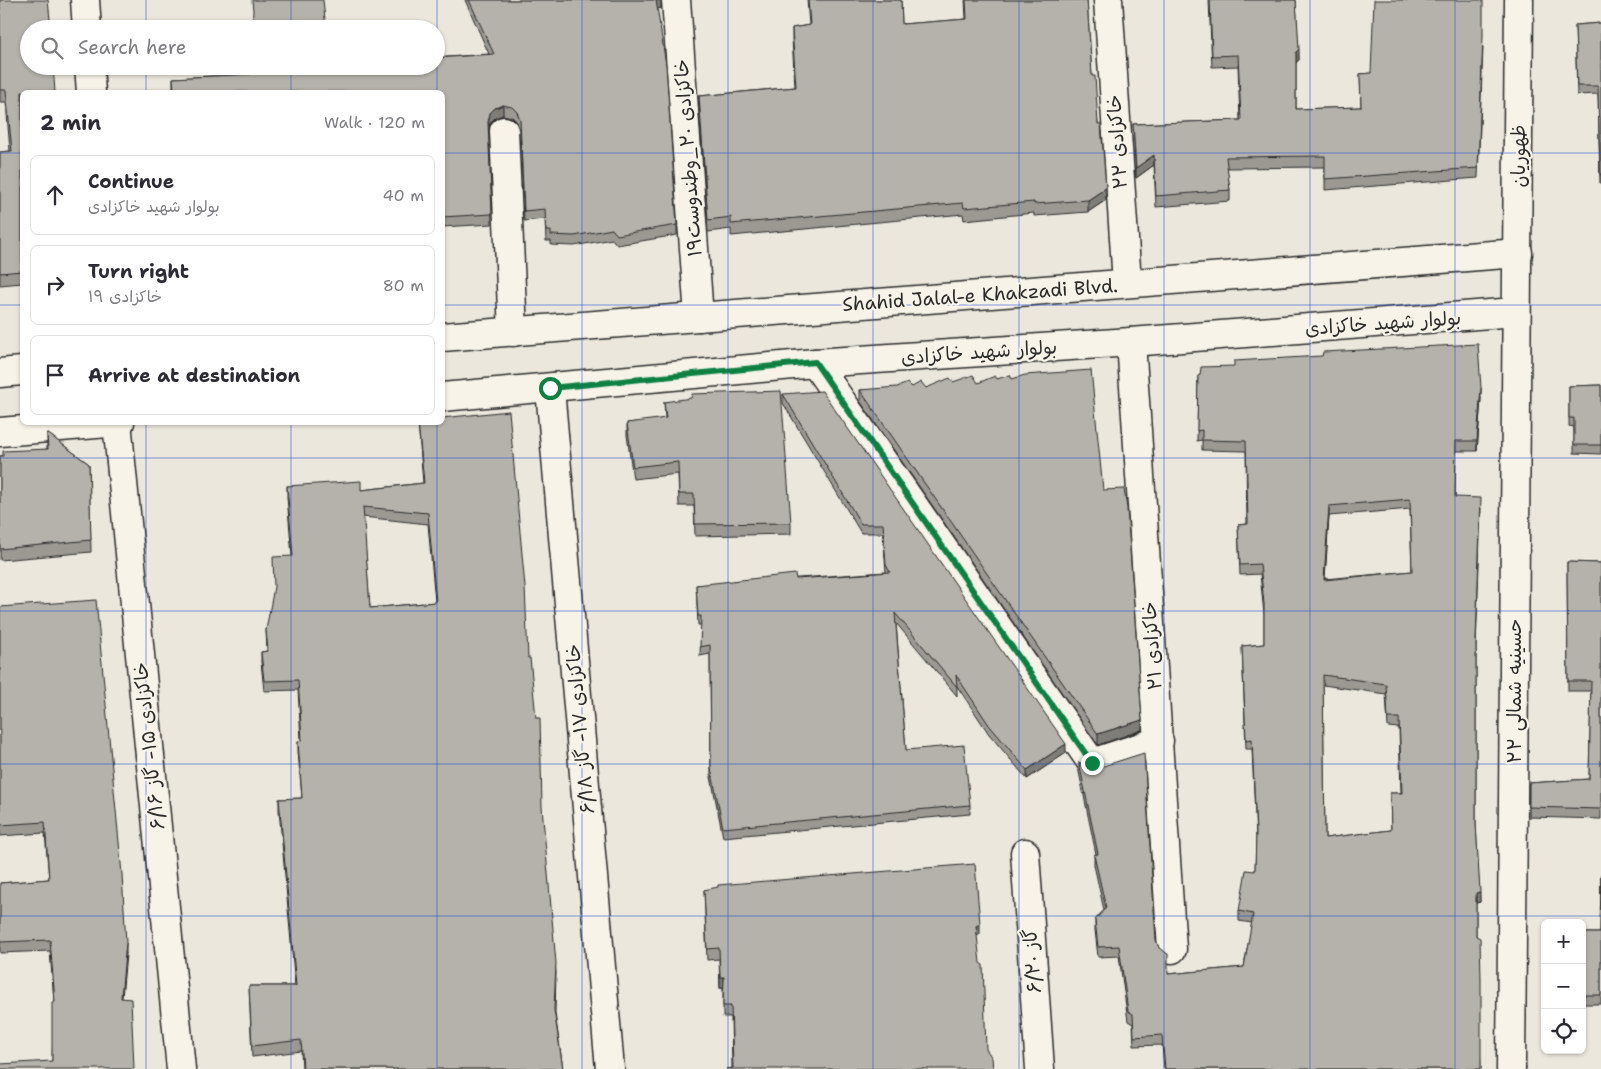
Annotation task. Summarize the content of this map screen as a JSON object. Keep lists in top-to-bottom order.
{
  "streets": {
    "street": [
      "خاکزادی ۲۲",
      "ظهوریان",
      "خاکزادی ۲۰_وطندوست۱۹",
      "Shahid Jalal-e Khakzadi Blvd.",
      "بولوار شهید خاکزادی",
      "خاکزادی ۲۱",
      "حسینیه شمالی ۲۲",
      "خاکزادی ۱۷- گاز ۶/۱۸",
      "خاکزادی ۱۵- گاز ۶/۱۶",
      "گاز ۶/۲۰"
    ]
  },
  "crossings": [
    ["خاکزادی ۲۲", "Shahid Jalal-e Khakzadi Blvd."],
    ["ظهوریان", "Shahid Jalal-e Khakzadi Blvd."],
    ["ظهوریان", "بولوار شهید خاکزادی"],
    ["ظهوریان", "حسینیه شمالی ۲۲"],
    ["خاکزادی ۲۰_وطندوست۱۹", "Shahid Jalal-e Khakzadi Blvd."],
    ["بولوار شهید خاکزادی", "خاکزادی ۲۱"],
    ["بولوار شهید خاکزادی", "حسینیه شمالی ۲۲"],
    ["بولوار شهید خاکزادی", "خاکزادی ۱۷- گاز ۶/۱۸"]
  ],
  "page": {
    "search": "Search here",
    "heading": ["2 min", "Walk · 120 m"],
    "list": [
      ["Continue", "بولوار شهید خاکزادی", "40 m"],
      ["Turn right", "خاکزادی ۱۹", "80 m"],
      "Arrive at destination"
    ],
    "map_buttons": ["+", "−"]
  }
}
